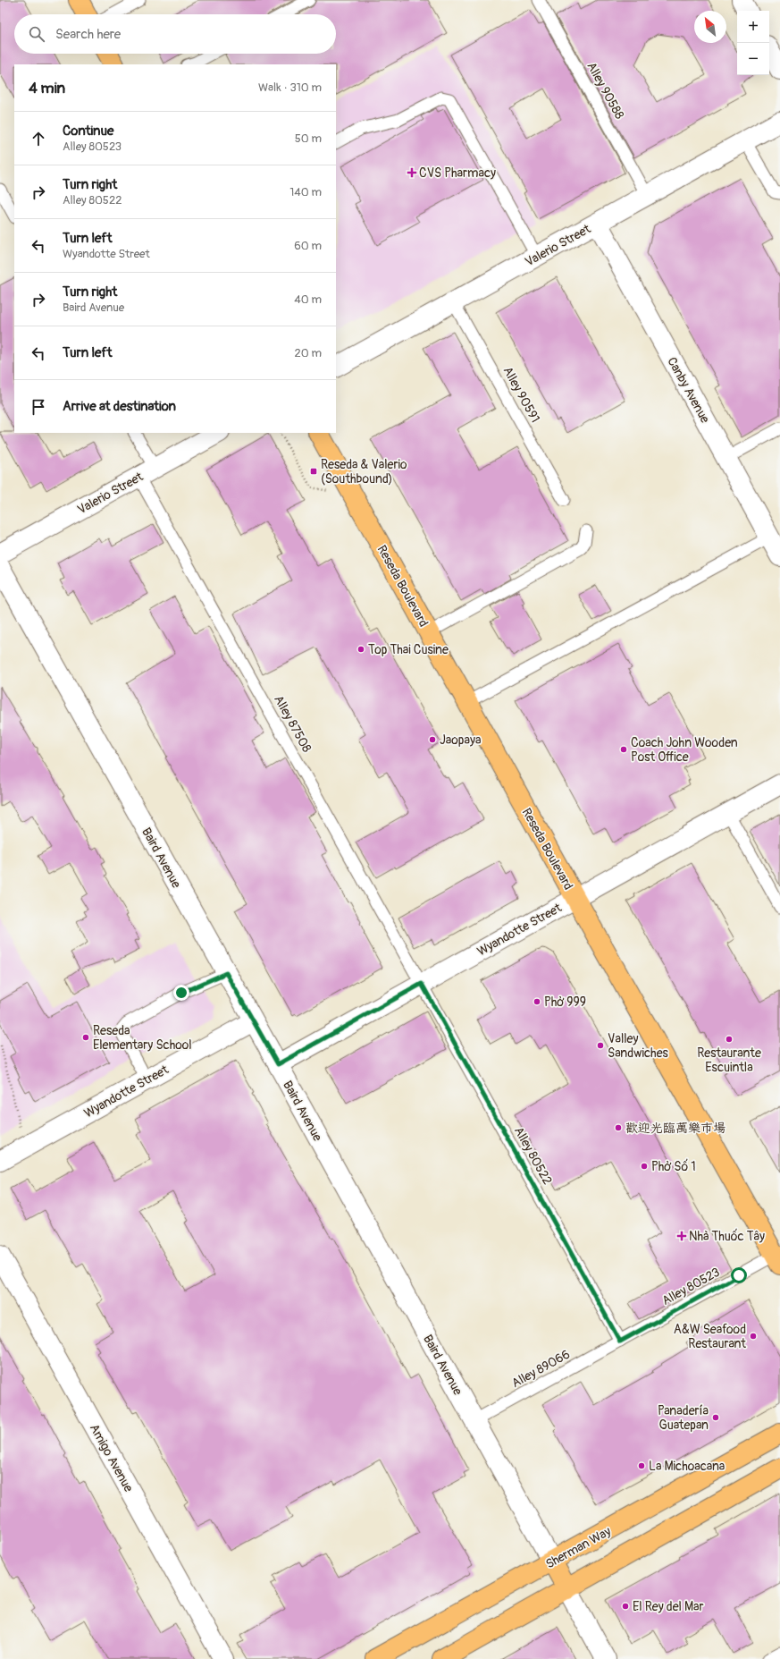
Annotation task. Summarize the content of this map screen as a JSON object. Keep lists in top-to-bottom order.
{
  "streets": {
    "main road": ["Reseda Boulevard", "Sherman Way"],
    "street": [
      "Valerio Street",
      "Canby Avenue",
      "Baird Avenue",
      "Wyandotte Street",
      "Amigo Avenue"
    ],
    "lane": [
      "Alley 90588",
      "Alley 90591",
      "Alley 87508",
      "Alley 80522",
      "Alley 80523",
      "Alley 89066"
    ]
  },
  "crossings": [
    ["Alley 90588", "Valerio Street"],
    ["Valerio Street", "Canby Avenue"],
    ["Valerio Street", "Alley 90591"],
    ["Valerio Street", "Alley 87508"],
    ["Reseda Boulevard", "Wyandotte Street"],
    ["Reseda Boulevard", "Alley 80523"],
    ["Alley 87508", "Wyandotte Street"],
    ["Alley 87508", "Alley 80522"],
    ["Baird Avenue", "Wyandotte Street"],
    ["Baird Avenue", "Alley 89066"],
    ["Baird Avenue", "Sherman Way"],
    ["Wyandotte Street", "Alley 80522"],
    ["Alley 80522", "Alley 80523"],
    ["Alley 80522", "Alley 89066"],
    ["Alley 80523", "Alley 89066"]
  ],
  "places": {
    "health": ["CVS Pharmacy", "Nhà Thuốc Tây"],
    "transit": ["Reseda & Valerio (Southbound)"],
    "other": [
      "Top Thai Cusine",
      "Jaopaya",
      "Coach John Wooden Post Office",
      "Phở 999",
      "Reseda Elementary School",
      "Restaurante Escuintla",
      "Valley Sandwiches",
      "歡迎光臨萬樂市場",
      "Phở Số 1",
      "A&W Seafood Restaurant",
      "Panadería Guatepan",
      "La Michoacana",
      "El Rey del Mar"
    ]
  },
  "north": "top left",
  "page": {
    "map_buttons": ["+", "−"],
    "search": "Search here",
    "heading": ["4 min", "Walk · 310 m"],
    "list": [
      ["Continue", "Alley 80523", "50 m"],
      ["Turn right", "Alley 80522", "140 m"],
      ["Turn left", "Wyandotte Street", "60 m"],
      ["Turn right", "Baird Avenue", "40 m"],
      ["Turn left", "20 m"],
      "Arrive at destination"
    ]
  }
}
